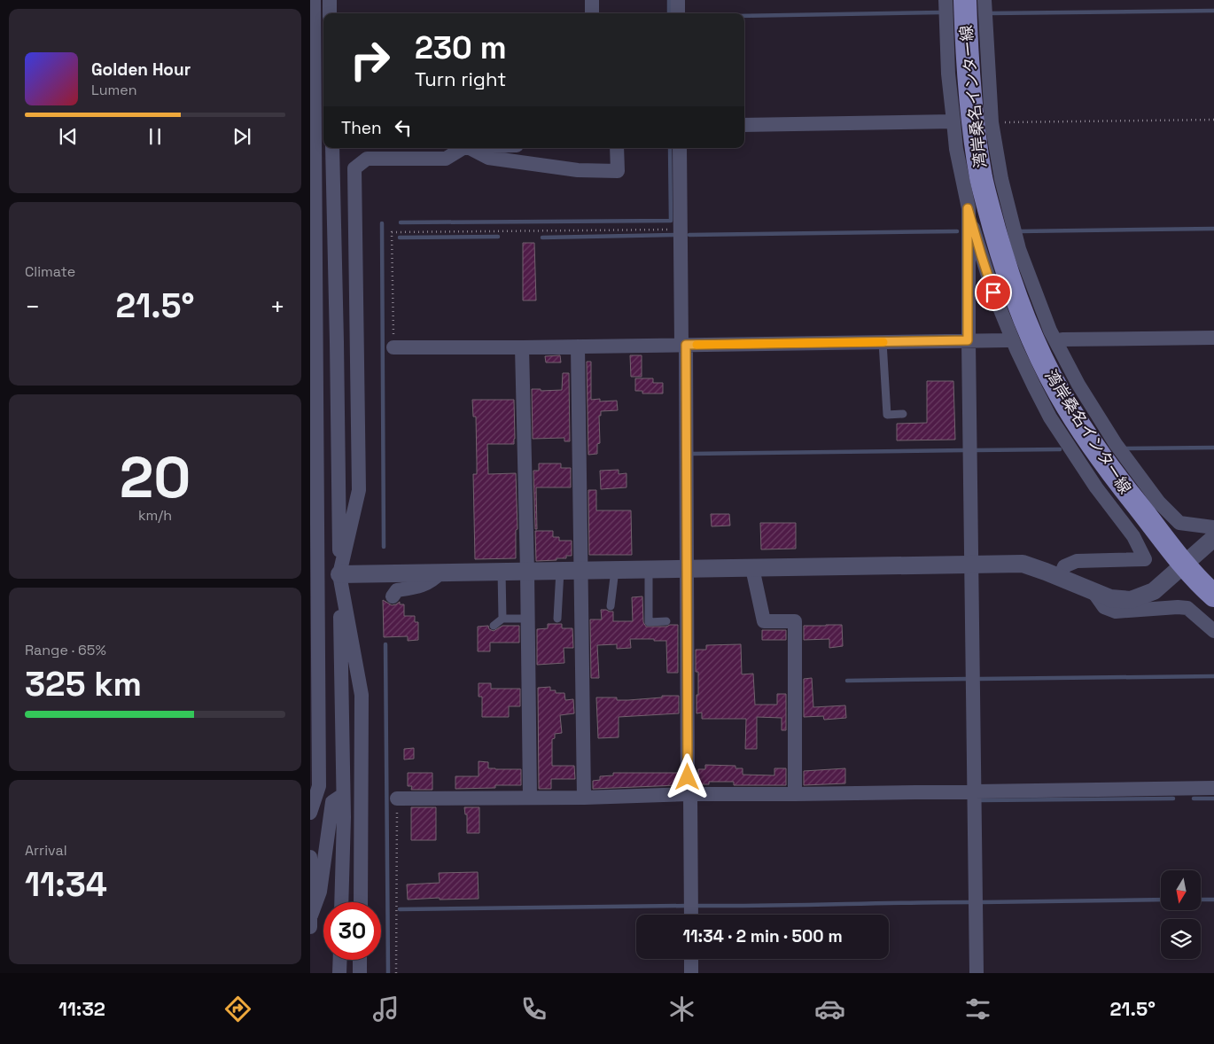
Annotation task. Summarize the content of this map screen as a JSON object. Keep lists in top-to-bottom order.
{
  "streets": {
    "main road": ["湾岸桑名インター線"]
  },
  "north": "bottom",
  "page": {
    "turn": ["230 m", "Turn right"],
    "song": ["Golden Hour", "Lumen"],
    "then": "Then",
    "tile": [
      "Climate",
      ["20", "km/h"],
      ["Range · 65%", "325 km"],
      ["Arrival", "11:34"]
    ],
    "heat": ["−", "21.5°", "+"],
    "limit": "30",
    "trip": "11:34 · 2 min · 500 m",
    "tabs": ["11:32", "21.5°"]
  }
}
